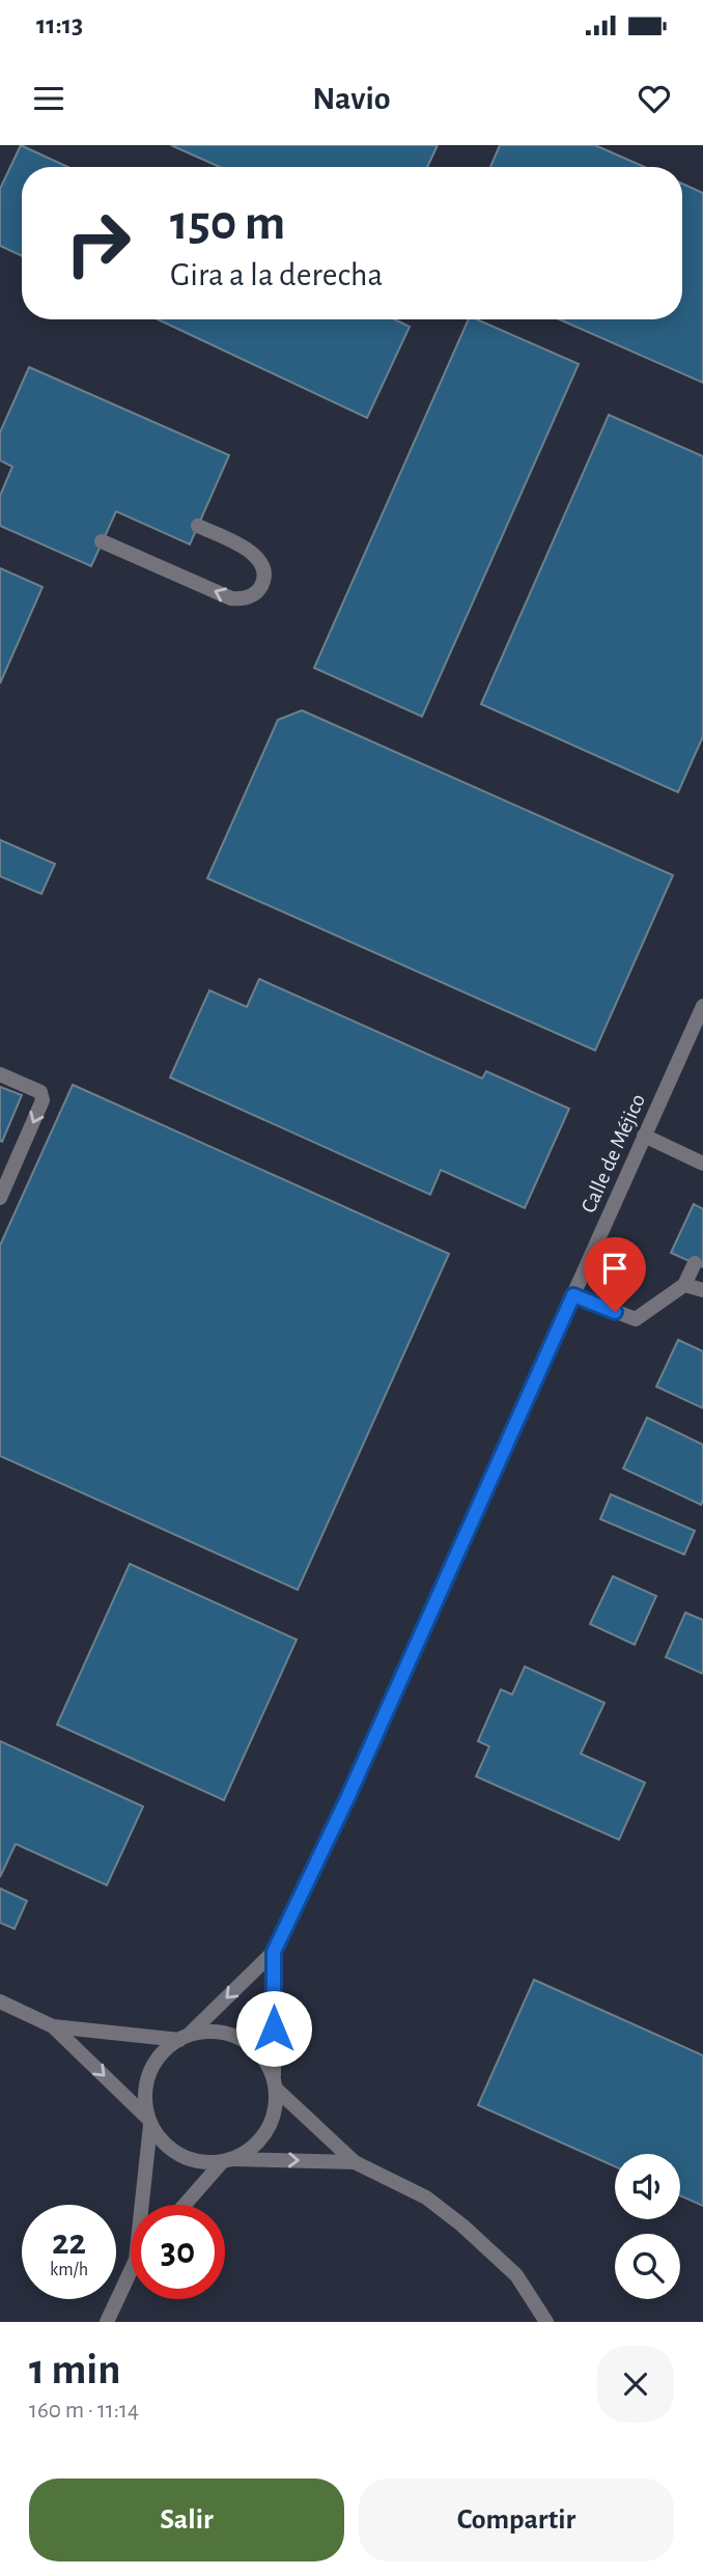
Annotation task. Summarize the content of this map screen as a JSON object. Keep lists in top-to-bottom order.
{
  "streets": {
    "street": ["Calle de Méjico"]
  },
  "page": {
    "status": "11:13",
    "header": "Navio",
    "turn": ["150 m", "Gira a la derecha"],
    "speed": "22 km/h",
    "limit": "30",
    "heading": ["1 min", "160 m · 11:14"],
    "buttons": ["Salir", "Compartir"]
  }
}
